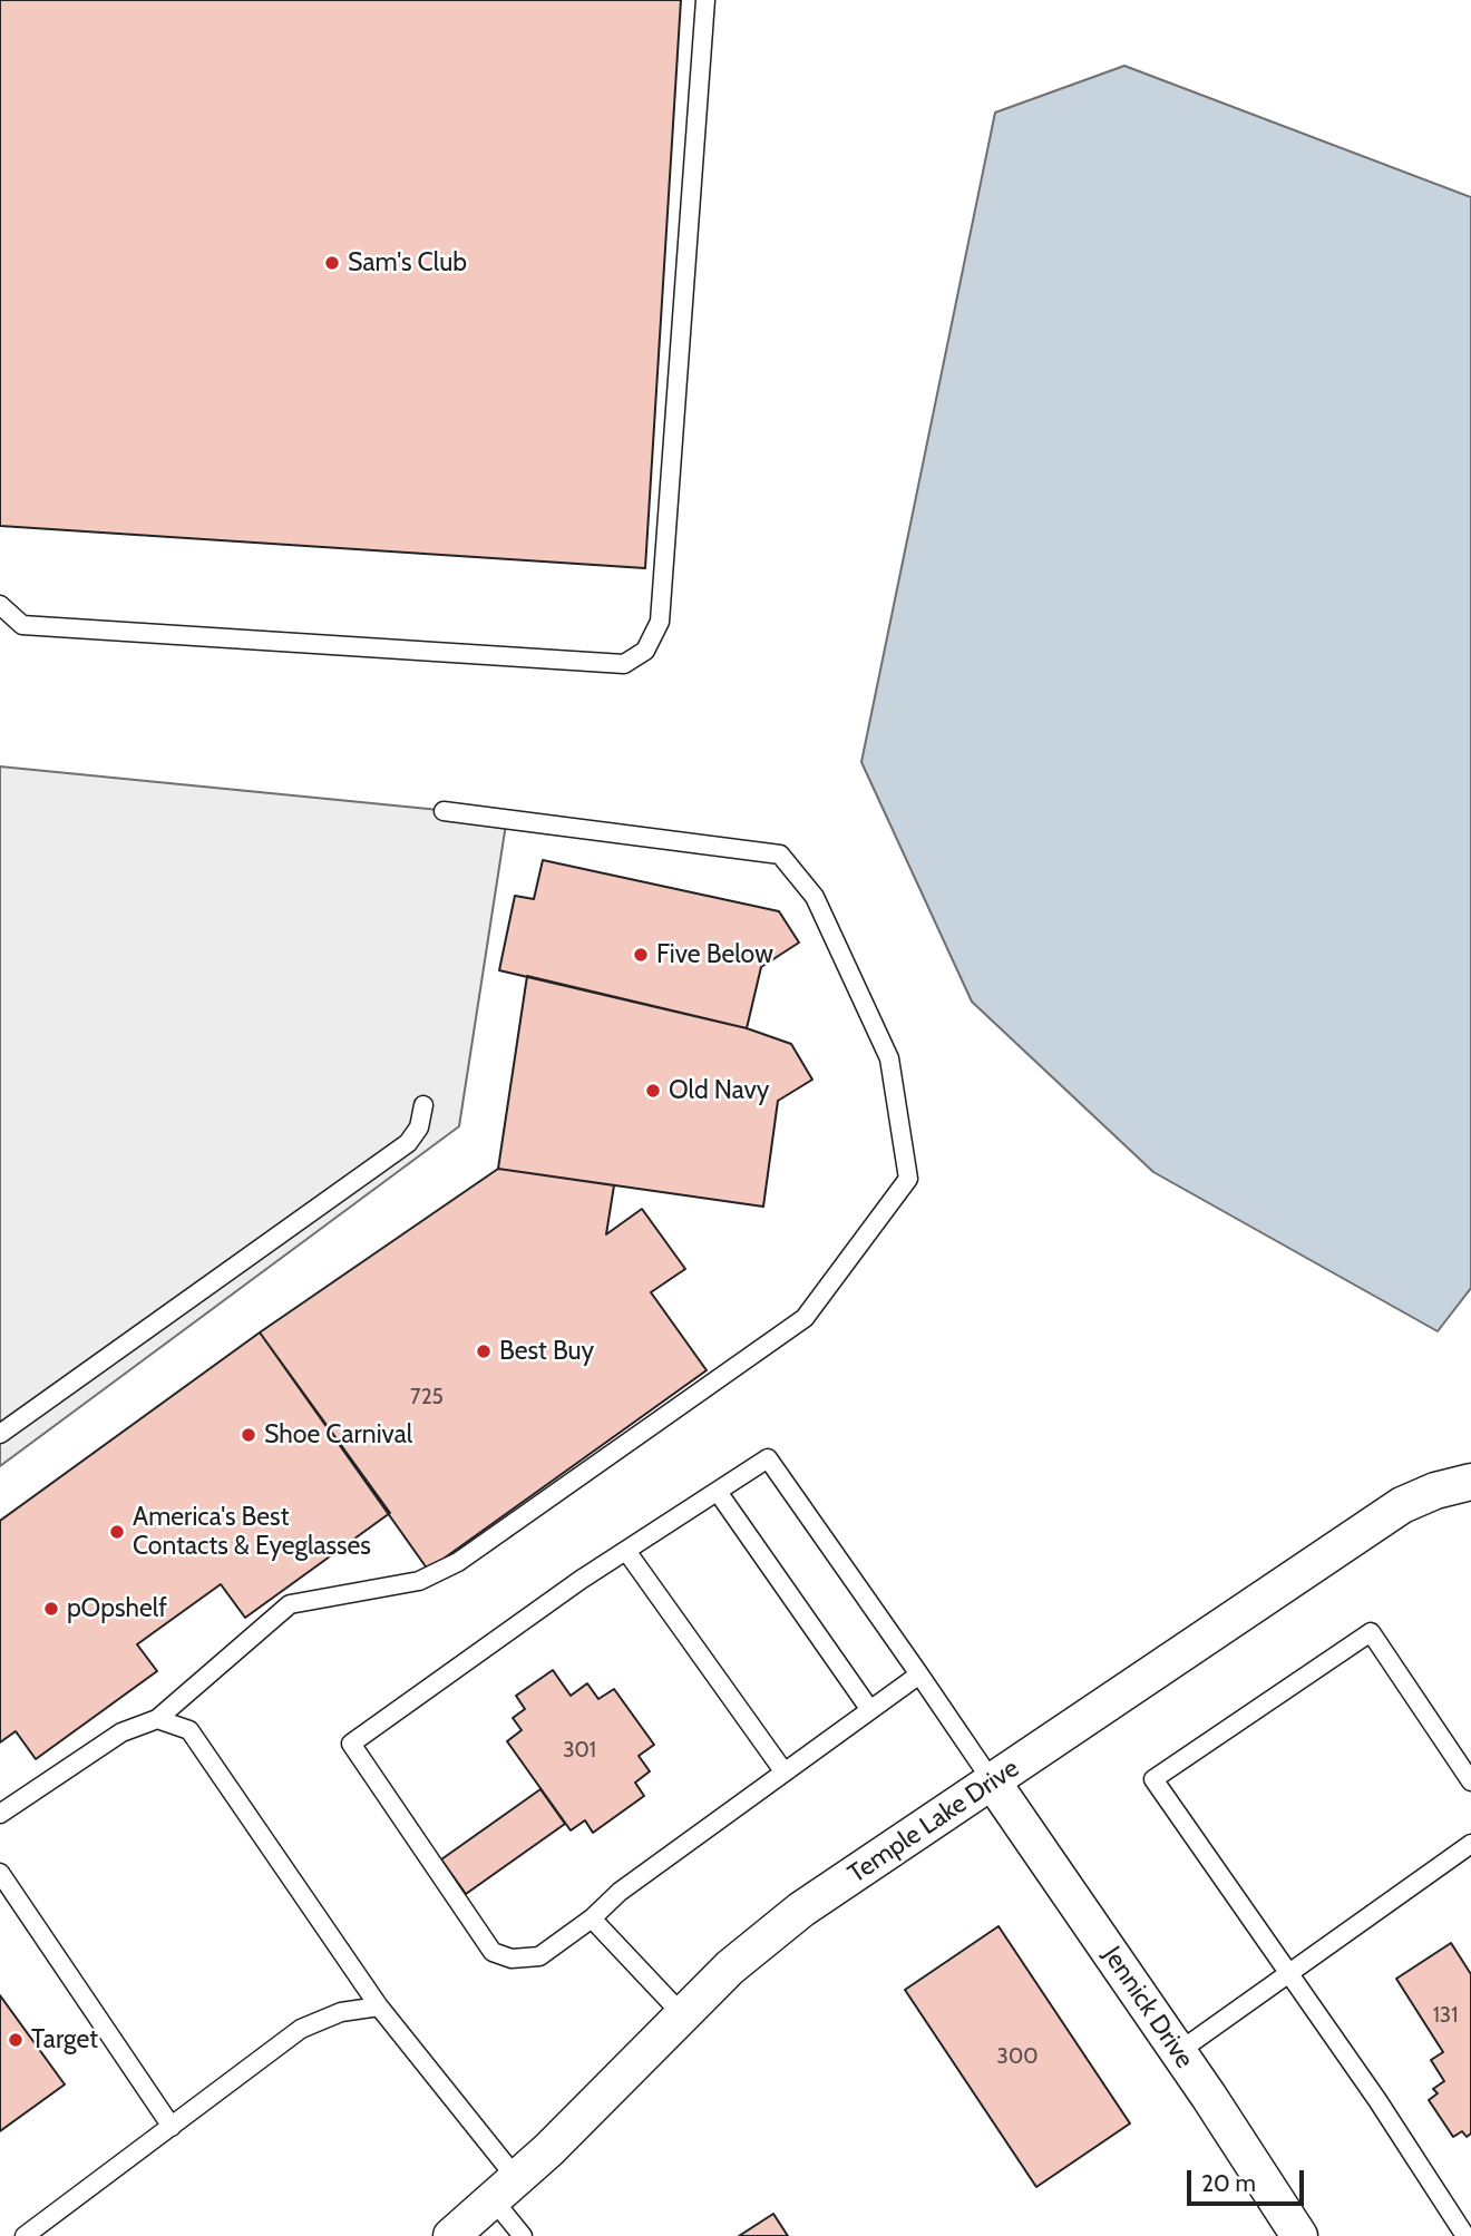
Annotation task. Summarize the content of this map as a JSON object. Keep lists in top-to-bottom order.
{
  "streets": {
    "street": ["Temple Lake Drive", "Jennick Drive"]
  },
  "crossings": [
    ["Temple Lake Drive", "Jennick Drive"]
  ],
  "places": [
    "Sam's Club",
    "Five Below",
    "Old Navy",
    "Best Buy",
    "Shoe Carnival",
    "America's Best Contacts & Eyeglasses",
    "pOpshelf",
    "Target"
  ],
  "house_numbers": [
    "725",
    "301",
    "131",
    "300"
  ],
  "scale_bar": "20 m"
}
